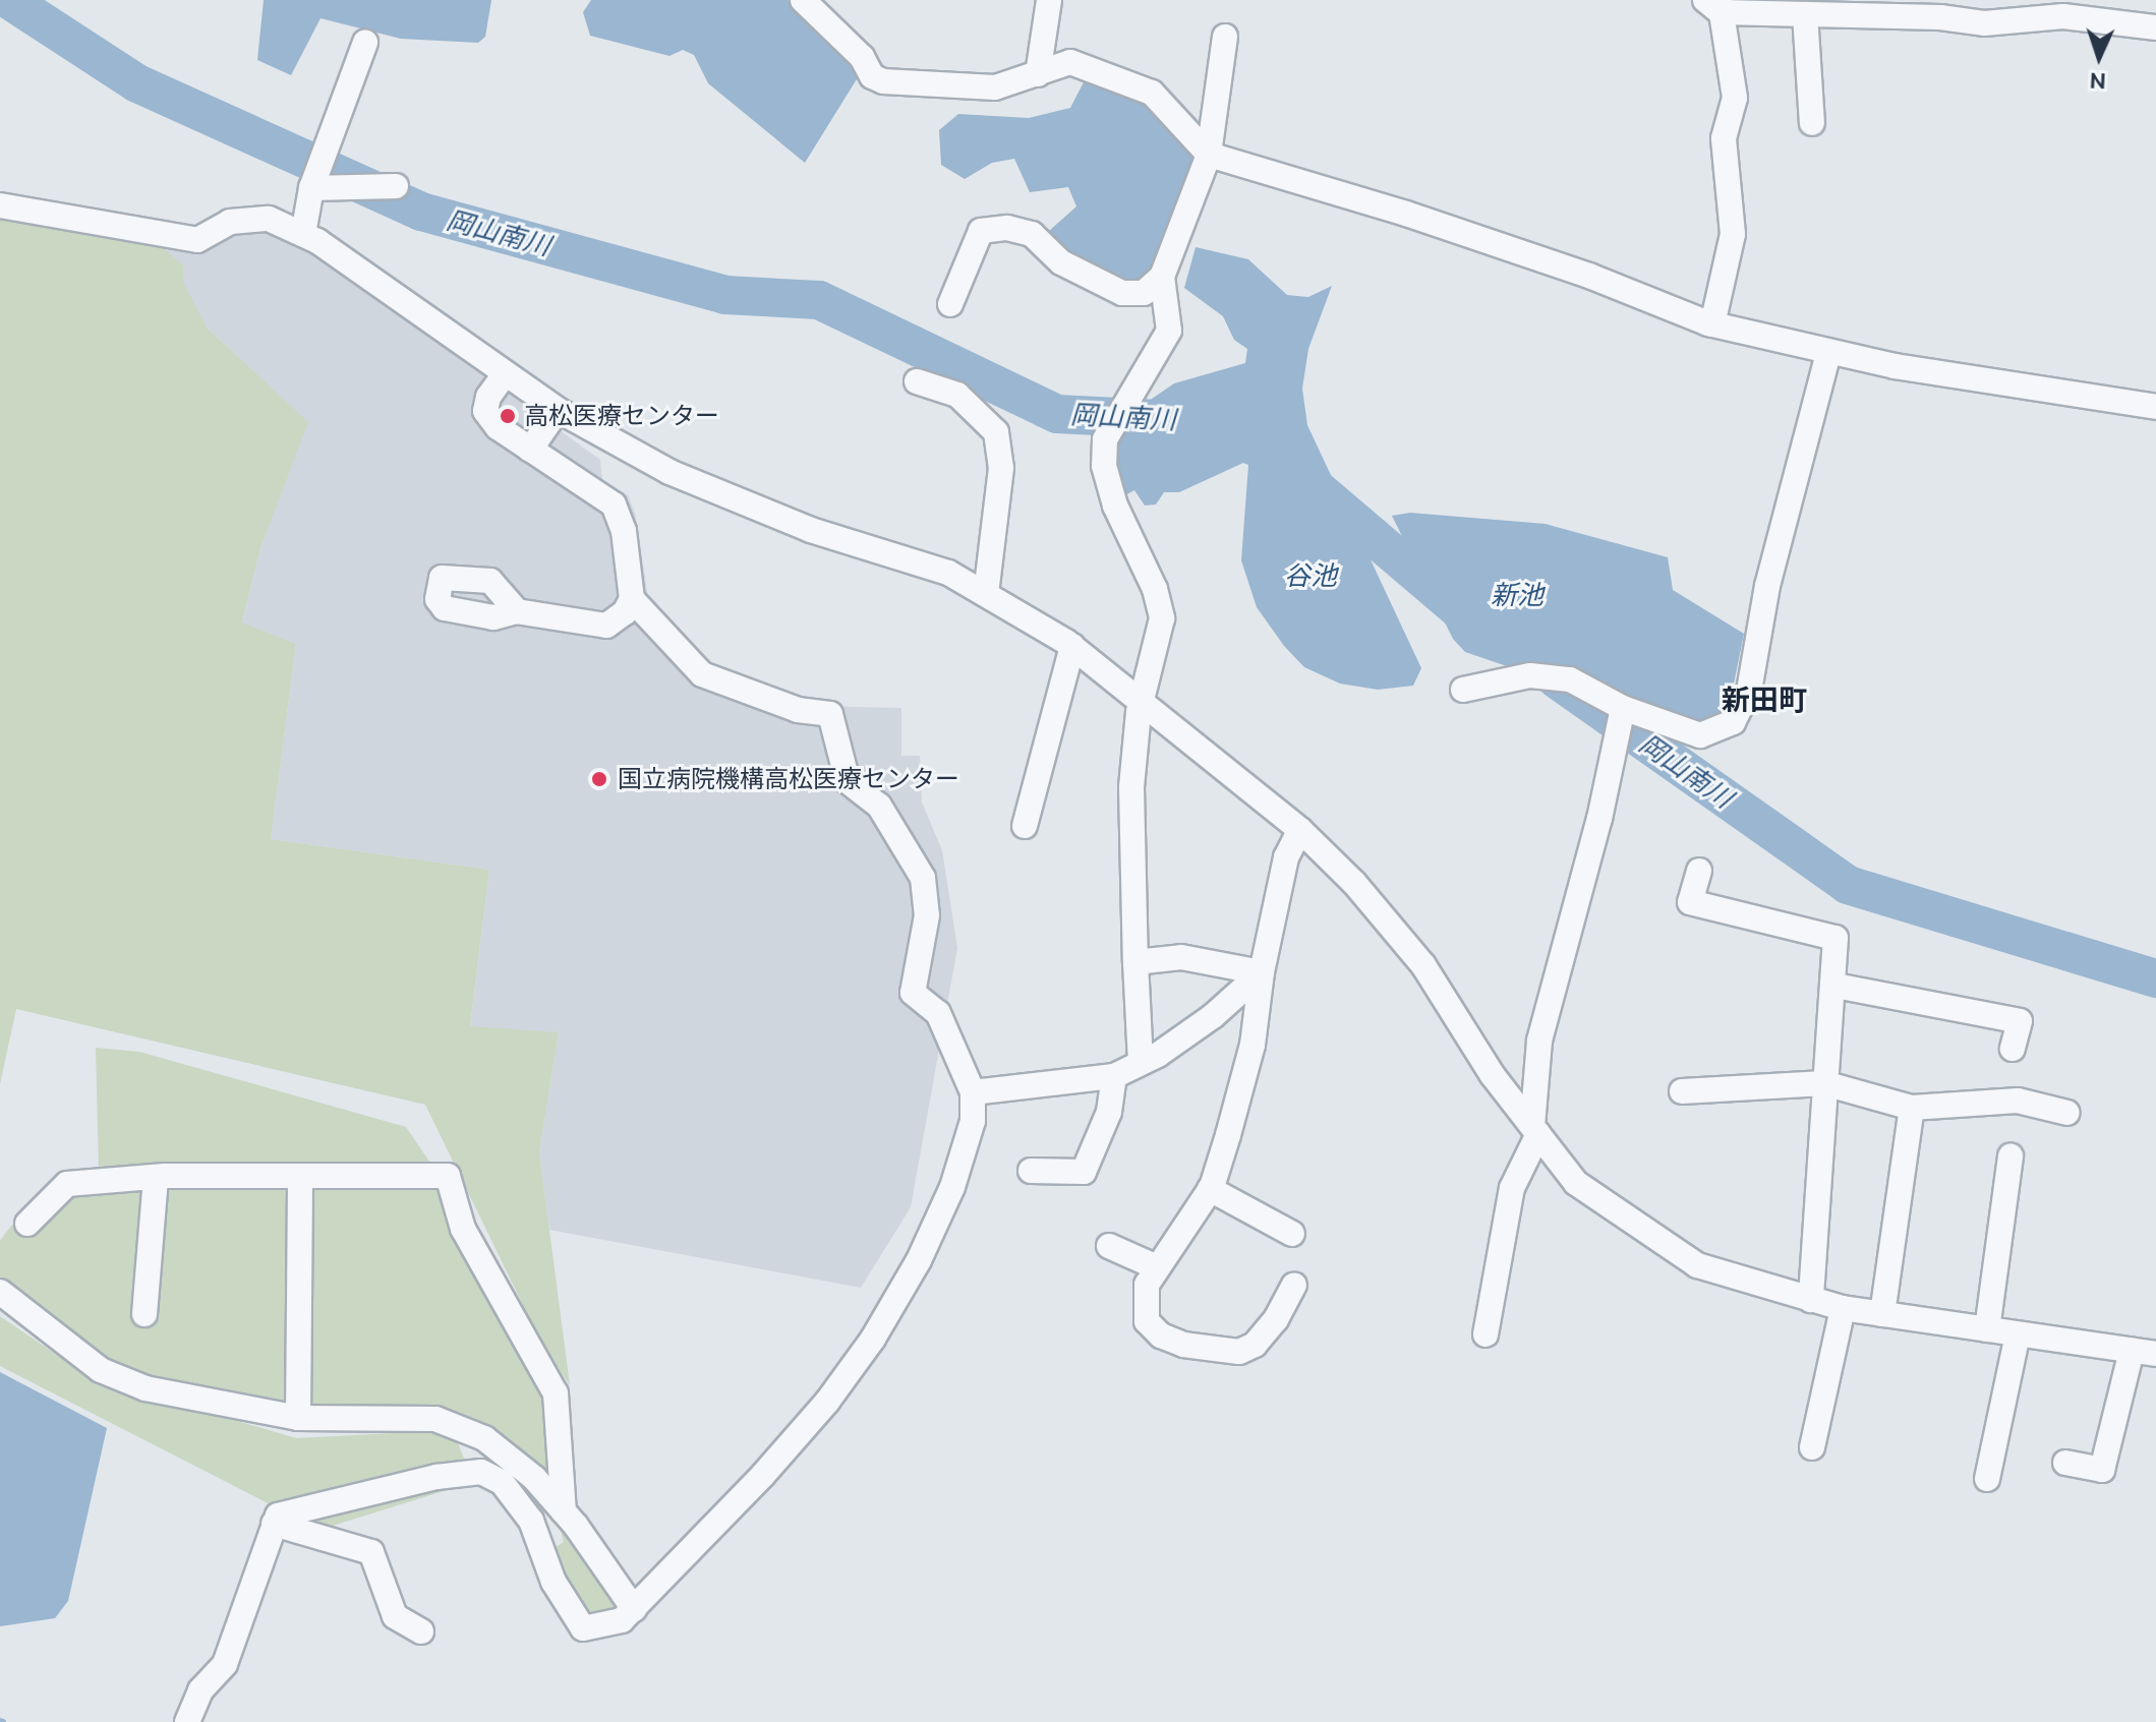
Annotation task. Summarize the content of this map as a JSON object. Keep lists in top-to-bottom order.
{
  "districts": ["新田町"],
  "water": ["岡山南川", "谷池", "新池"],
  "places": ["高松医療センター", "国立病院機構高松医療センター"],
  "north": "bottom"
}
